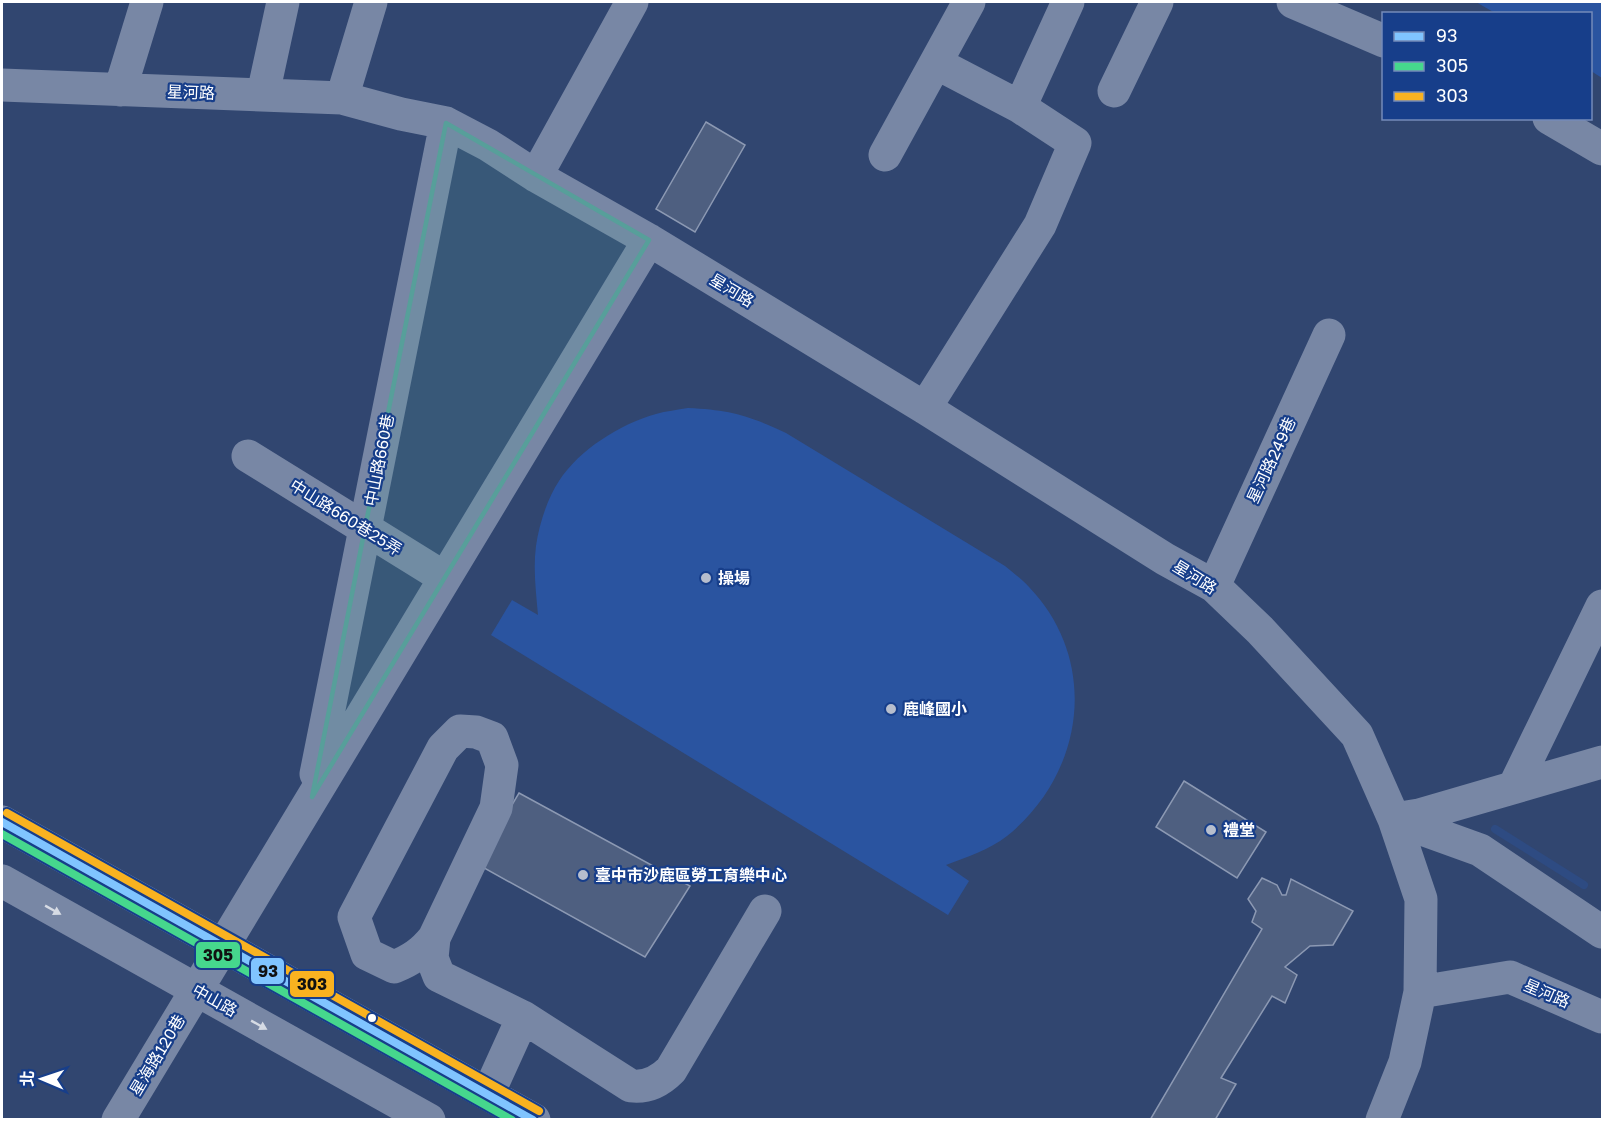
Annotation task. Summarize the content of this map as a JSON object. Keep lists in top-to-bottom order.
{
  "streets": {
    "street": [
      "星河路",
      "中山路660巷",
      "星河路249巷",
      "中山路660巷25弄",
      "中山路",
      "星海路120巷"
    ]
  },
  "crossings": [
    ["星河路", "中山路660巷"],
    ["星河路", "星河路249巷"],
    ["中山路660巷", "中山路660巷25弄"],
    ["中山路660巷", "中山路"],
    ["中山路660巷", "星海路120巷"],
    ["中山路", "星海路120巷"]
  ],
  "places": [
    "操場",
    "鹿峰國小",
    "禮堂",
    "臺中市沙鹿區勞工育樂中心"
  ],
  "lines": ["transit line 303", "transit line 93", "transit line 305"],
  "legend": ["93", "305", "303"],
  "north": "left"
}
